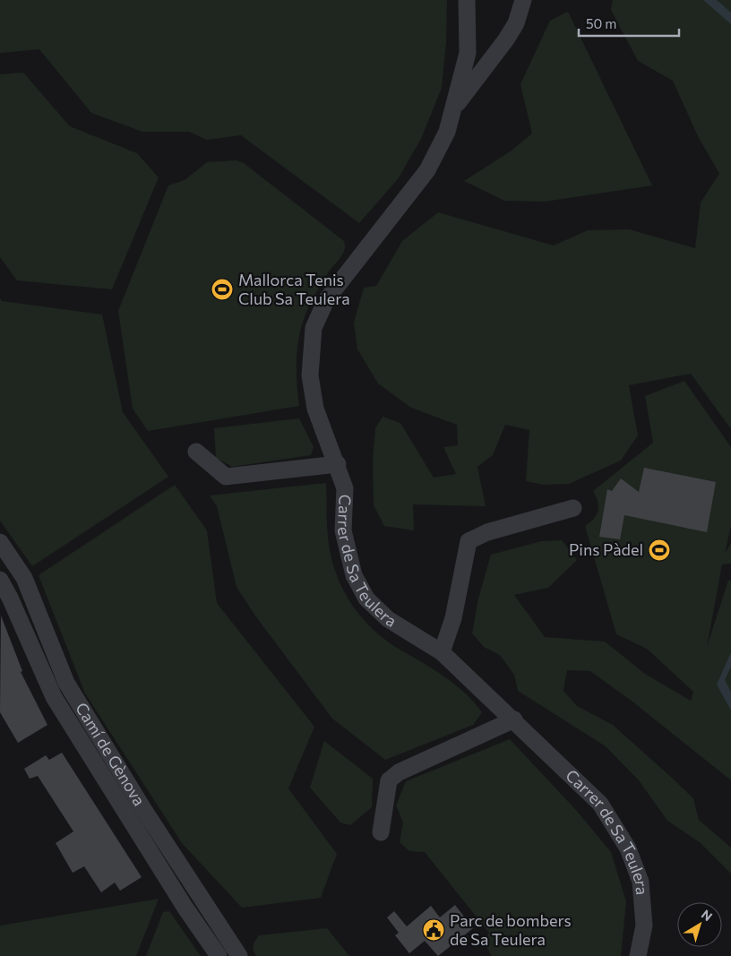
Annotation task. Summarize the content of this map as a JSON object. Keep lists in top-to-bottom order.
{
  "streets": {
    "street": ["Carrer de Sa Teulera", "Camí de Gènova"]
  },
  "places": {
    "sports": ["Mallorca Tenis Club Sa Teulera", "Pins Pàdel"],
    "public building": ["Parc de bombers de Sa Teulera"]
  },
  "scale_bar": "50 m",
  "north": "top right"
}
